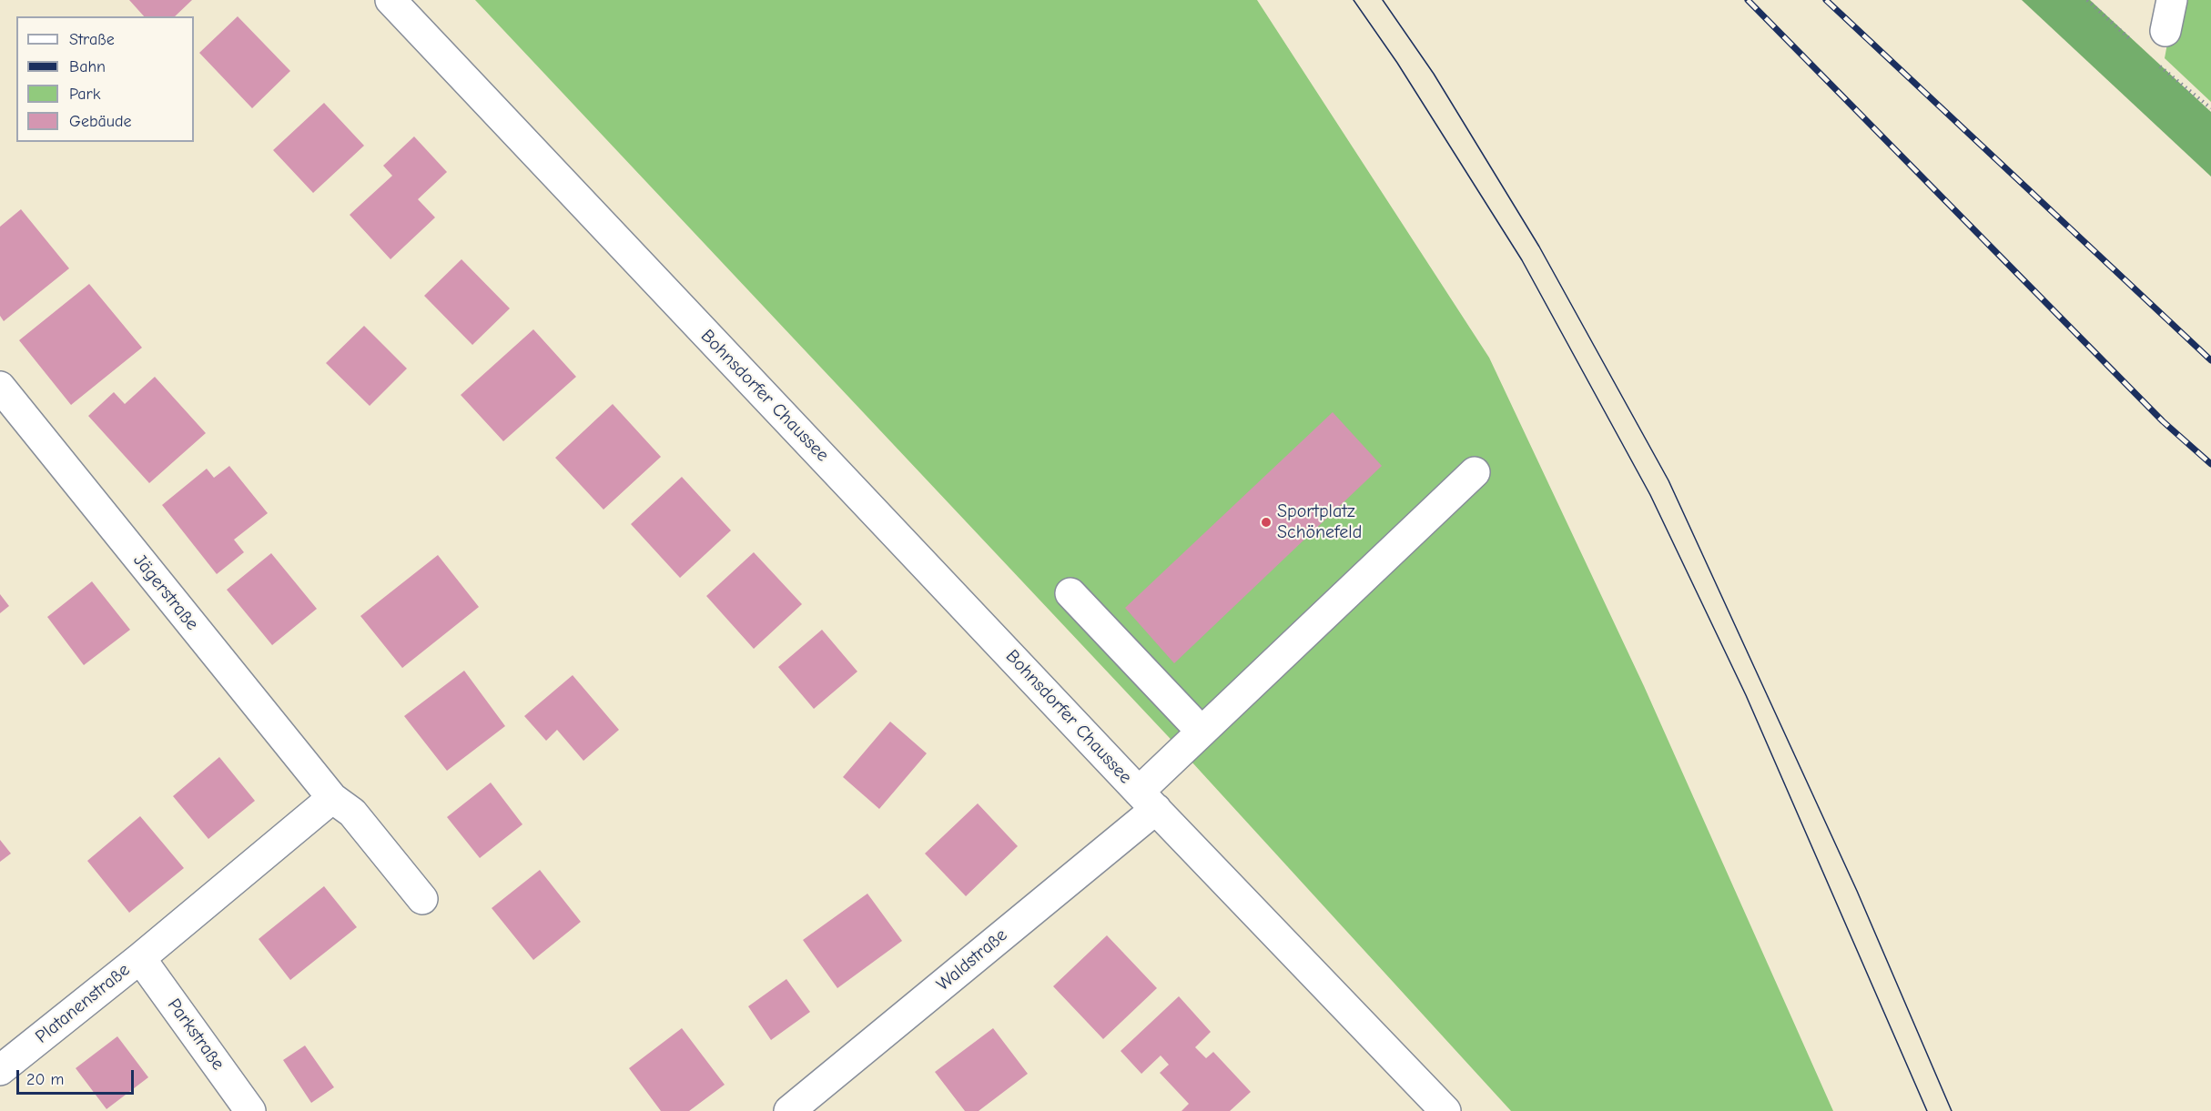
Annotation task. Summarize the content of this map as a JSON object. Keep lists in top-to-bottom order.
{
  "streets": {
    "street": [
      "Bohnsdorfer Chaussee",
      "Jägerstraße",
      "Waldstraße",
      "Platanenstraße",
      "Parkstraße"
    ]
  },
  "crossings": [
    ["Bohnsdorfer Chaussee", "Waldstraße"],
    ["Platanenstraße", "Parkstraße"]
  ],
  "places": ["Sportplatz Schönefeld"],
  "legend": [
    "Straße",
    "Bahn",
    "Park",
    "Gebäude"
  ],
  "scale_bar": "20 m"
}
